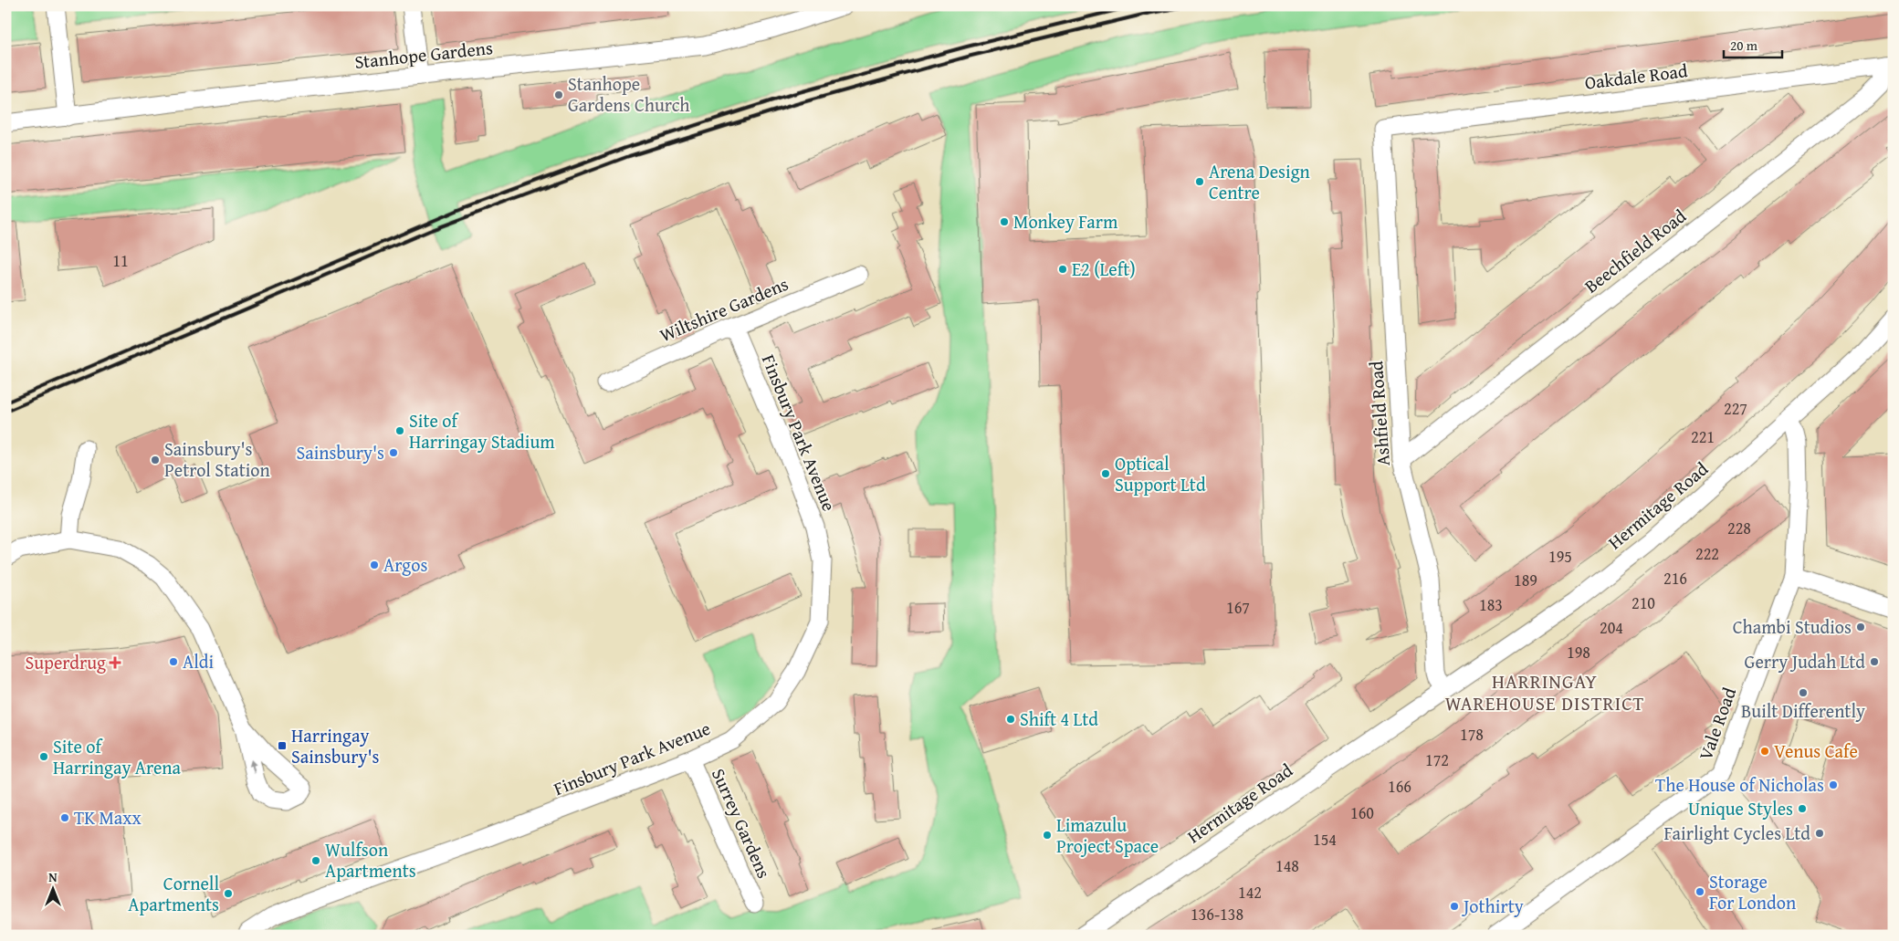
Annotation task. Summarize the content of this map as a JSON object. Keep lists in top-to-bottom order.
{
  "streets": {
    "street": [
      "Stanhope Gardens",
      "Oakdale Road",
      "Beechfield Road",
      "Wiltshire Gardens",
      "Ashfield Road",
      "Finsbury Park Avenue",
      "Hermitage Road",
      "Vale Road",
      "Surrey Gardens"
    ]
  },
  "crossings": [
    ["Oakdale Road", "Beechfield Road"],
    ["Oakdale Road", "Ashfield Road"],
    ["Beechfield Road", "Ashfield Road"],
    ["Wiltshire Gardens", "Finsbury Park Avenue"],
    ["Ashfield Road", "Hermitage Road"],
    ["Finsbury Park Avenue", "Surrey Gardens"],
    ["Hermitage Road", "Vale Road"]
  ],
  "districts": ["HARRINGAY WAREHOUSE DISTRICT"],
  "places": {
    "other": [
      "Stanhope Gardens Church",
      "Arena Design Centre",
      "Monkey Farm",
      "E2 (Left)",
      "Site of Harringay Stadium",
      "Sainsbury's",
      "Sainsbury's Petrol Station",
      "Optical Support Ltd",
      "Argos",
      "Chambi Studios",
      "Aldi",
      "Gerry Judah Ltd",
      "Built Differently",
      "Shift 4 Ltd",
      "Venus Cafe",
      "Site of Harringay Arena",
      "The House of Nicholas",
      "Unique Styles",
      "TK Maxx",
      "Fairlight Cycles Ltd",
      "Limazulu Project Space",
      "Wulfson Apartments",
      "Storage For London",
      "Cornell Apartments",
      "Jothirty"
    ],
    "health": ["Superdrug"],
    "transit": ["Harringay Sainsbury's"]
  },
  "house_numbers": [
    "11",
    "227",
    "221",
    "228",
    "222",
    "195",
    "216",
    "189",
    "210",
    "183",
    "167",
    "204",
    "198",
    "178",
    "172",
    "166",
    "160",
    "154",
    "148",
    "142",
    "136-138"
  ],
  "scale_bar": "20 m",
  "north": "top"
}
